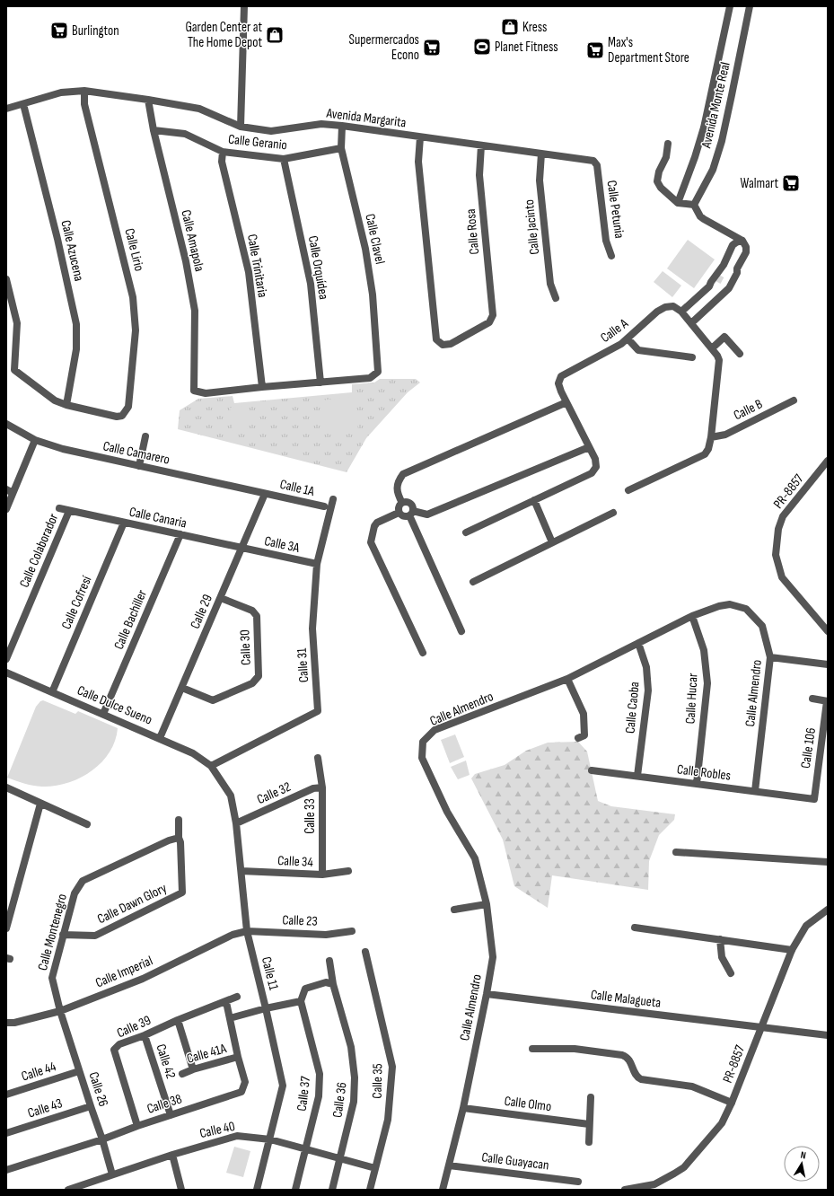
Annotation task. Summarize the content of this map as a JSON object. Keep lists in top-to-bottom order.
{
  "streets": {
    "street": [
      "Avenida Monte Real",
      "Avenida Margarita",
      "Calle Geranio",
      "Calle Petunia",
      "Calle Jacinto",
      "Calle Rosa",
      "Calle Clavel",
      "Calle Amapola",
      "Calle Lirio",
      "Calle Azucena",
      "Calle Trinitaria",
      "Calle Orquídea",
      "Calle A",
      "Calle B",
      "Calle Camarero",
      "Calle 1A",
      "PR-8857",
      "Calle Canaria",
      "Calle 3A",
      "Calle Colaborador",
      "Calle Cofresí",
      "Calle 29",
      "Calle Bachiller",
      "Calle 30",
      "Calle 31",
      "Calle Almendro",
      "Calle Hucar",
      "Calle Dulce Sueno",
      "Calle Caoba",
      "Calle 106",
      "Calle Robles",
      "Calle 32",
      "Calle 33",
      "Calle 34",
      "Calle Dawn Glory",
      "Calle 23",
      "Calle Montenegro",
      "Calle Imperial",
      "Calle 11",
      "Calle Malagueta",
      "Calle 39",
      "Calle 41A",
      "Calle 42",
      "Calle 44",
      "Calle 35",
      "Calle 26",
      "Calle 37",
      "Calle 36",
      "Calle 38",
      "Calle Olmo",
      "Calle 43",
      "Calle 40",
      "Calle Guayacan"
    ]
  },
  "crossings": [
    ["Avenida Margarita", "Calle Petunia"],
    ["Avenida Margarita", "Calle Jacinto"],
    ["Avenida Margarita", "Calle Rosa"],
    ["Avenida Margarita", "Calle Clavel"],
    ["Avenida Margarita", "Calle Amapola"],
    ["Avenida Margarita", "Calle Lirio"],
    ["Avenida Margarita", "Calle Azucena"],
    ["Calle Geranio", "Calle Clavel"],
    ["Calle Geranio", "Calle Amapola"],
    ["Calle Geranio", "Calle Trinitaria"],
    ["Calle Geranio", "Calle Orquídea"],
    ["Calle Clavel", "Calle Orquídea"],
    ["Calle Amapola", "Calle Trinitaria"],
    ["Calle Lirio", "Calle Azucena"],
    ["Calle Camarero", "Calle 1A"],
    ["Calle Camarero", "Calle 29"],
    ["Calle 1A", "Calle 29"],
    ["PR-8857", "Calle Malagueta"],
    ["Calle Canaria", "Calle 3A"],
    ["Calle Canaria", "Calle Colaborador"],
    ["Calle Canaria", "Calle Cofresí"],
    ["Calle Canaria", "Calle 29"],
    ["Calle Canaria", "Calle Bachiller"],
    ["Calle 3A", "Calle 29"],
    ["Calle 3A", "Calle 31"],
    ["Calle Cofresí", "Calle Dulce Sueno"],
    ["Calle 29", "Calle 30"],
    ["Calle 29", "Calle Dulce Sueno"],
    ["Calle Bachiller", "Calle Dulce Sueno"],
    ["Calle 31", "Calle Dulce Sueno"],
    ["Calle 31", "Calle 11"],
    ["Calle Almendro", "Calle Hucar"],
    ["Calle Almendro", "Calle Caoba"],
    ["Calle Almendro", "Calle Robles"],
    ["Calle Almendro", "Calle Malagueta"],
    ["Calle Almendro", "Calle Olmo"],
    ["Calle Almendro", "Calle Guayacan"],
    ["Calle Hucar", "Calle Robles"],
    ["Calle Dulce Sueno", "Calle 11"],
    ["Calle Caoba", "Calle Robles"],
    ["Calle 106", "Calle Robles"],
    ["Calle 32", "Calle 33"],
    ["Calle 32", "Calle 11"],
    ["Calle 33", "Calle 34"],
    ["Calle 34", "Calle 11"],
    ["Calle Dawn Glory", "Calle Montenegro"],
    ["Calle 23", "Calle Imperial"],
    ["Calle 23", "Calle 11"],
    ["Calle Montenegro", "Calle Imperial"],
    ["Calle Montenegro", "Calle 26"],
    ["Calle Imperial", "Calle 11"],
    ["Calle Imperial", "Calle 26"],
    ["Calle 11", "Calle 40"],
    ["Calle 39", "Calle 42"],
    ["Calle 39", "Calle 38"],
    ["Calle 41A", "Calle 38"],
    ["Calle 42", "Calle 38"],
    ["Calle 44", "Calle 26"],
    ["Calle 35", "Calle 40"],
    ["Calle 26", "Calle 38"],
    ["Calle 26", "Calle 43"],
    ["Calle 26", "Calle 40"],
    ["Calle 37", "Calle 40"],
    ["Calle 36", "Calle 40"]
  ],
  "places": {
    "shop": ["Kress", "Garden Center at The Home Depot"],
    "supermarket": [
      "Burlington",
      "Supermercados Econo",
      "Max's Department Store",
      "Walmart"
    ],
    "sports": ["Planet Fitness"]
  },
  "north": "top"
}
